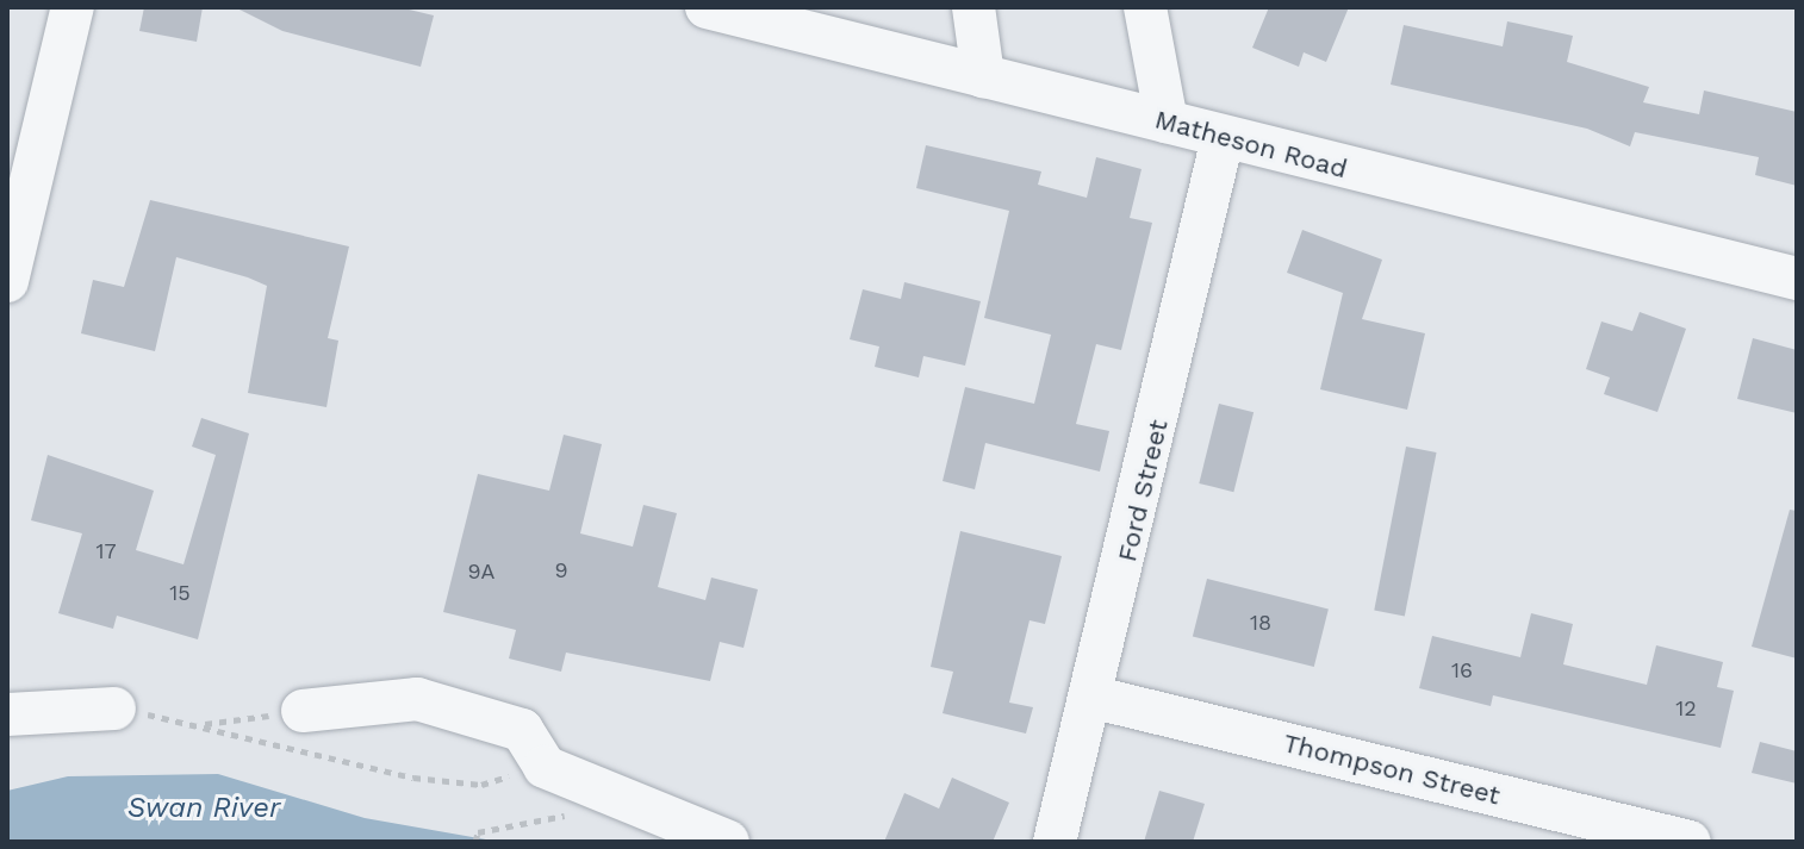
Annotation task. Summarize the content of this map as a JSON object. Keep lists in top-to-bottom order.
{
  "streets": {
    "street": ["Matheson Road", "Ford Street", "Thompson Street"]
  },
  "crossings": [
    ["Matheson Road", "Ford Street"],
    ["Ford Street", "Thompson Street"]
  ],
  "water": ["Swan River"],
  "house_numbers": [
    "17",
    "9",
    "9A",
    "15",
    "18",
    "16",
    "12"
  ]
}
